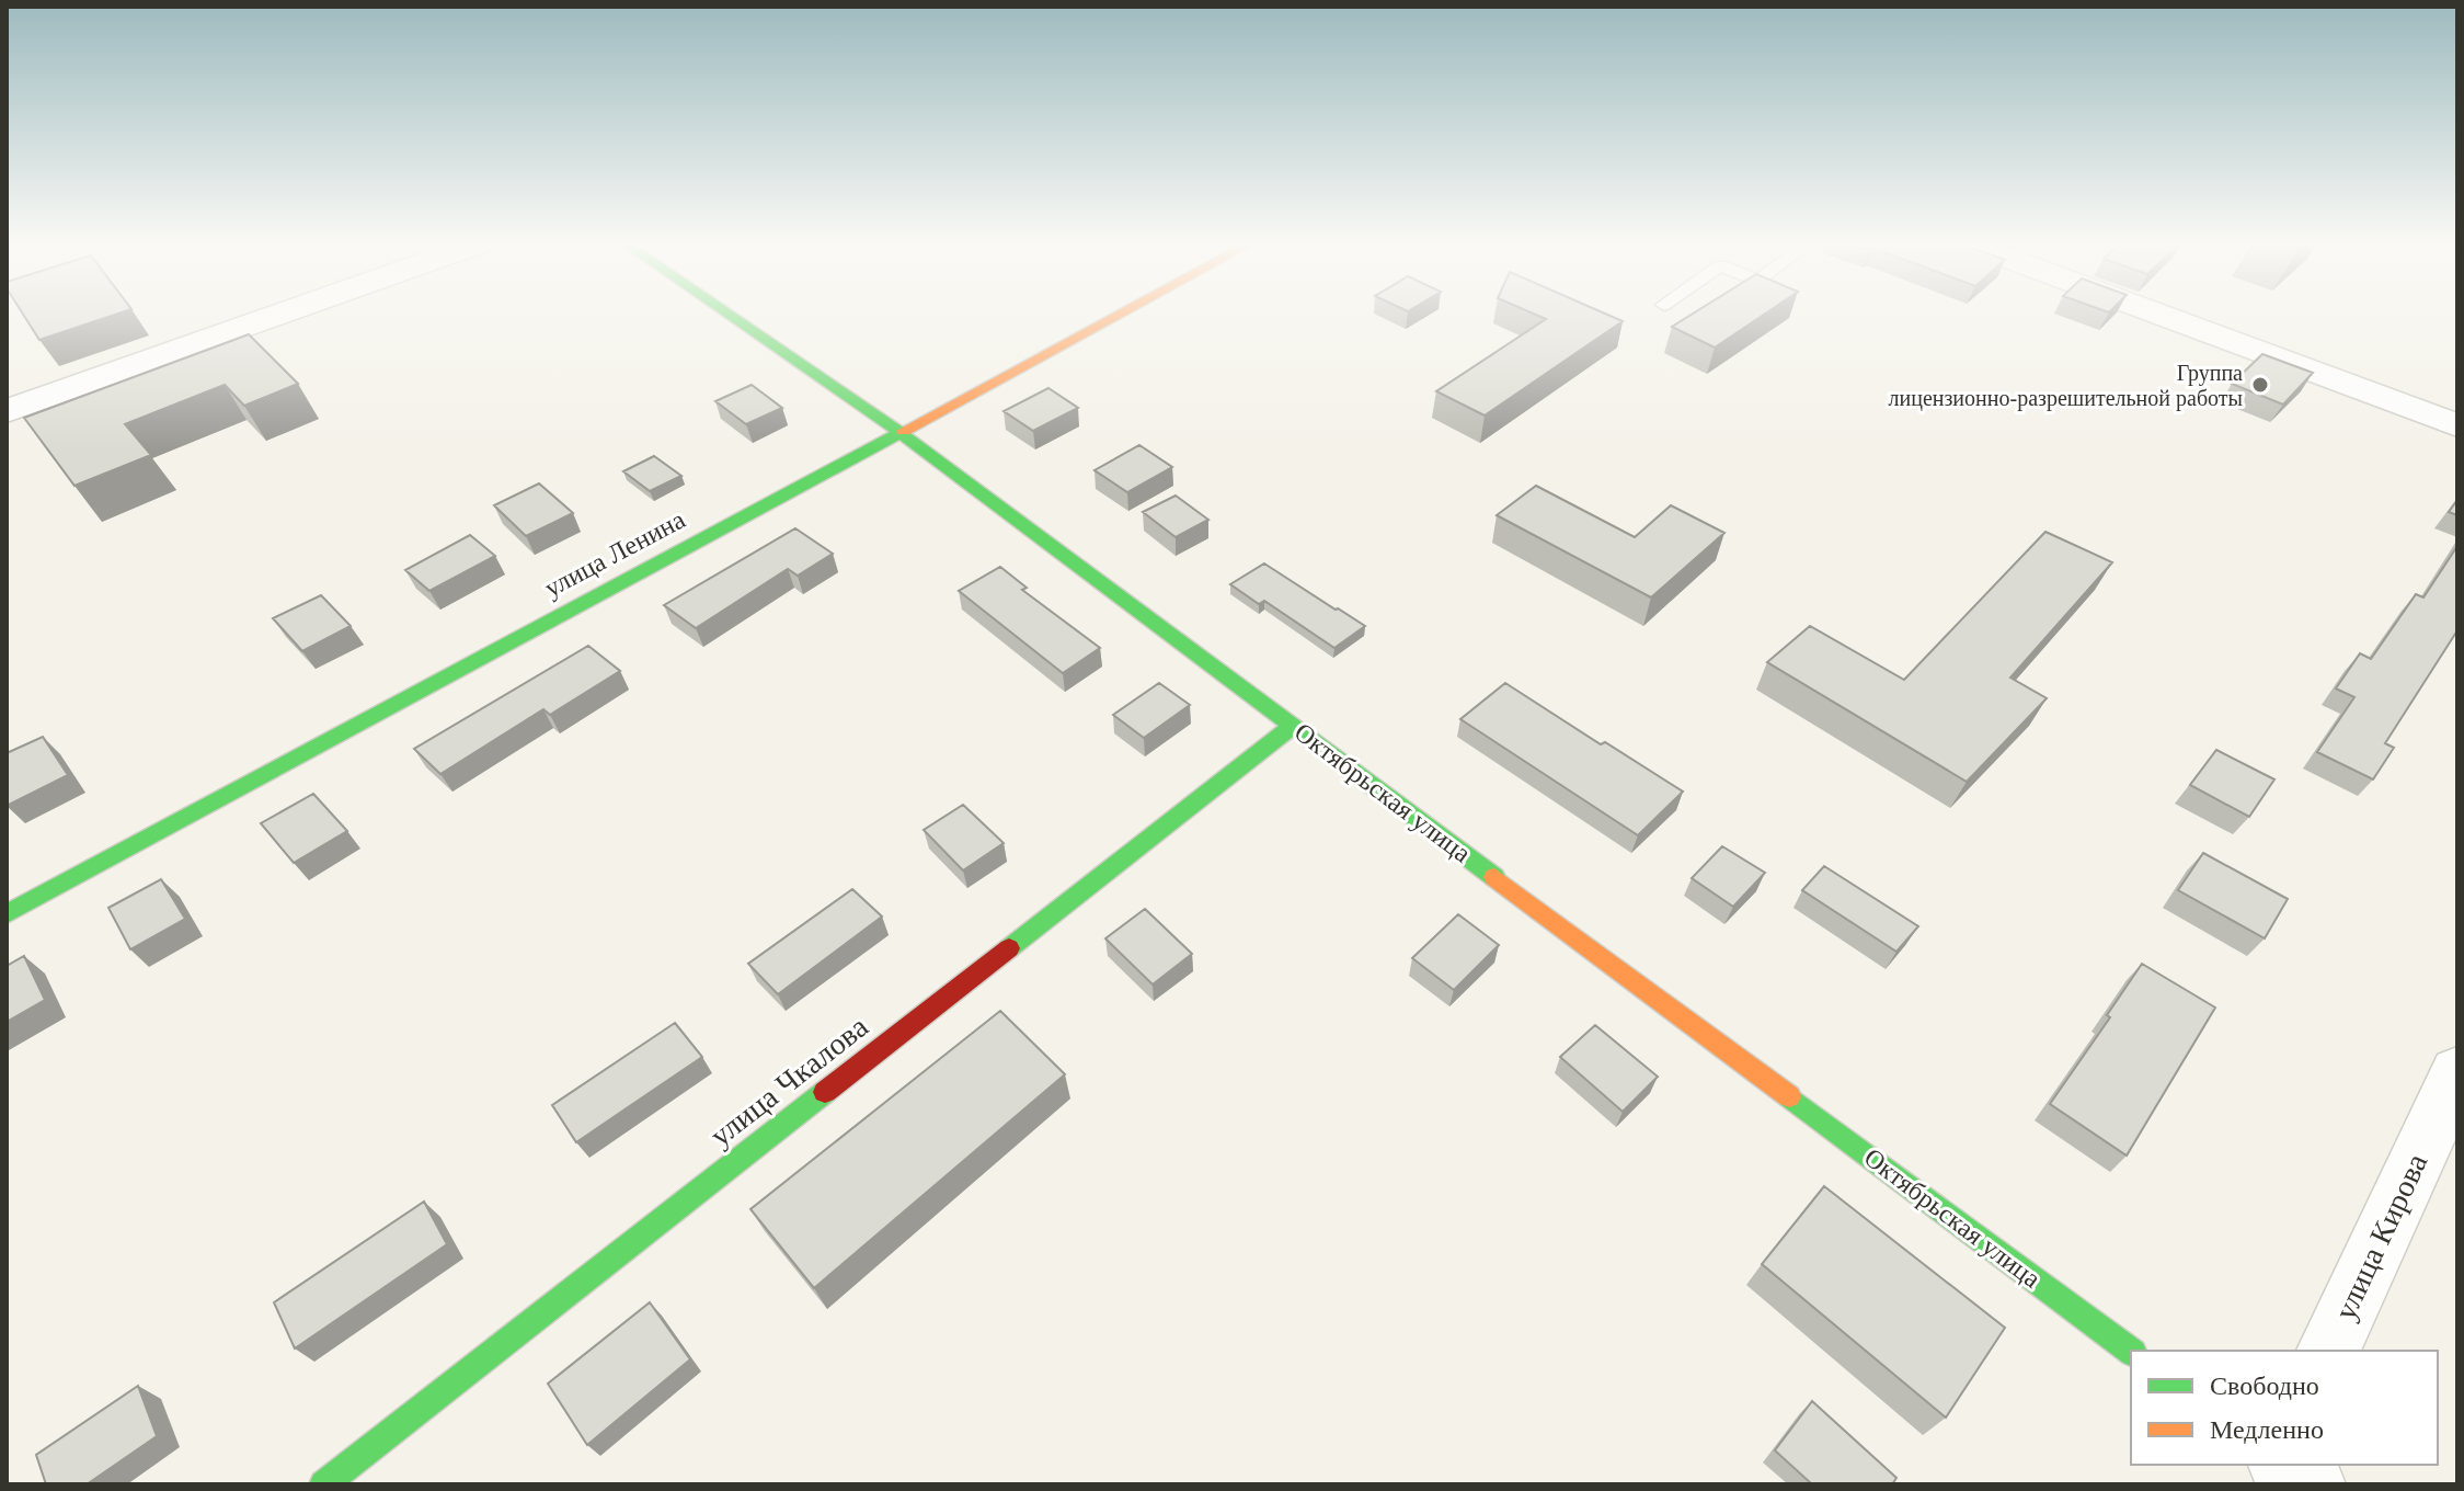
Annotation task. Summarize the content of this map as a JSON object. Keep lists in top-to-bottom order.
{
  "streets": {
    "street": [
      "улица Ленина",
      "Октябрьская улица",
      "улица Чкалова",
      "улица Кирова"
    ]
  },
  "crossings": [
    ["улица Ленина", "Октябрьская улица"],
    ["Октябрьская улица", "улица Чкалова"]
  ],
  "places": ["Группа лицензионно-разрешительной работы"],
  "legend": ["Свободно", "Медленно"]
}
